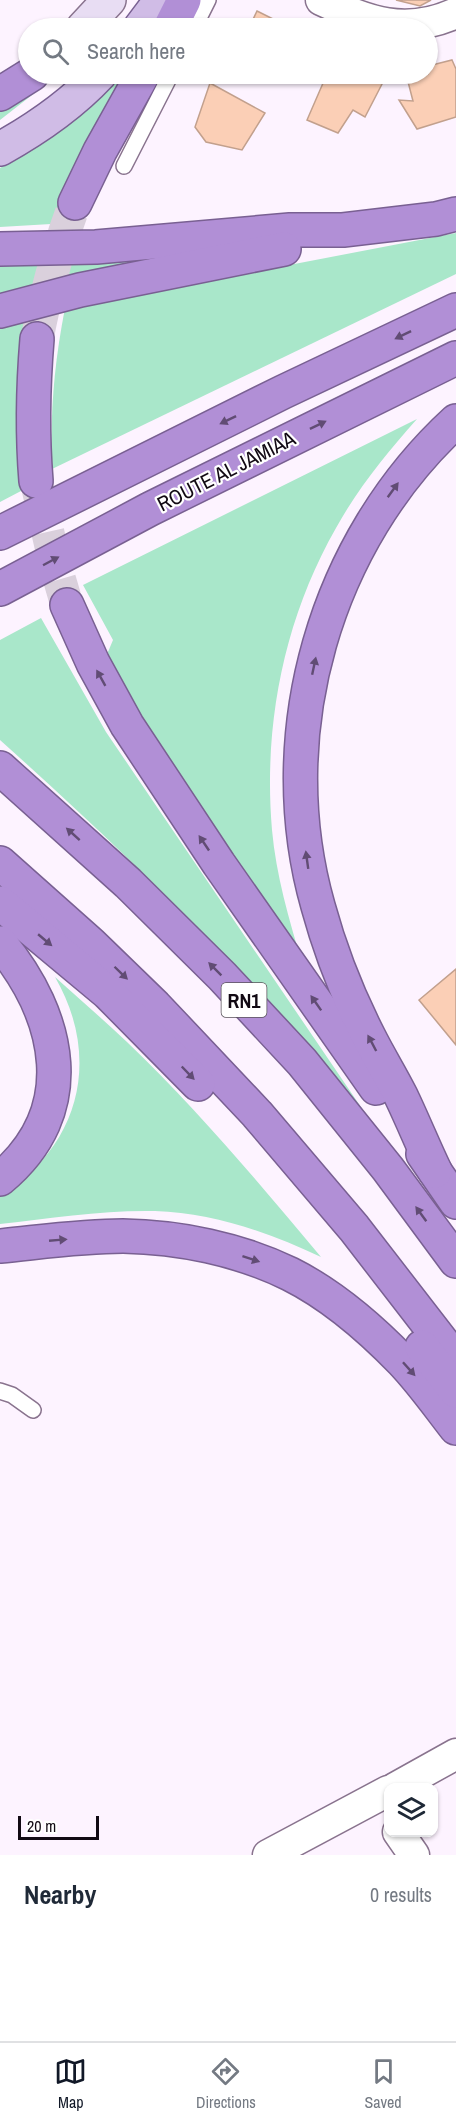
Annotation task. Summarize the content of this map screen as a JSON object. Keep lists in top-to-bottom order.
{
  "streets": {
    "highway": ["ROUTE AL JAMIAA", "RN1"]
  },
  "scale_bar": "20 m",
  "page": {
    "search": "Search here",
    "scale": "20 m",
    "heading": ["Nearby", "0 results"],
    "nav": ["Map", "Directions", "Saved"]
  }
}
